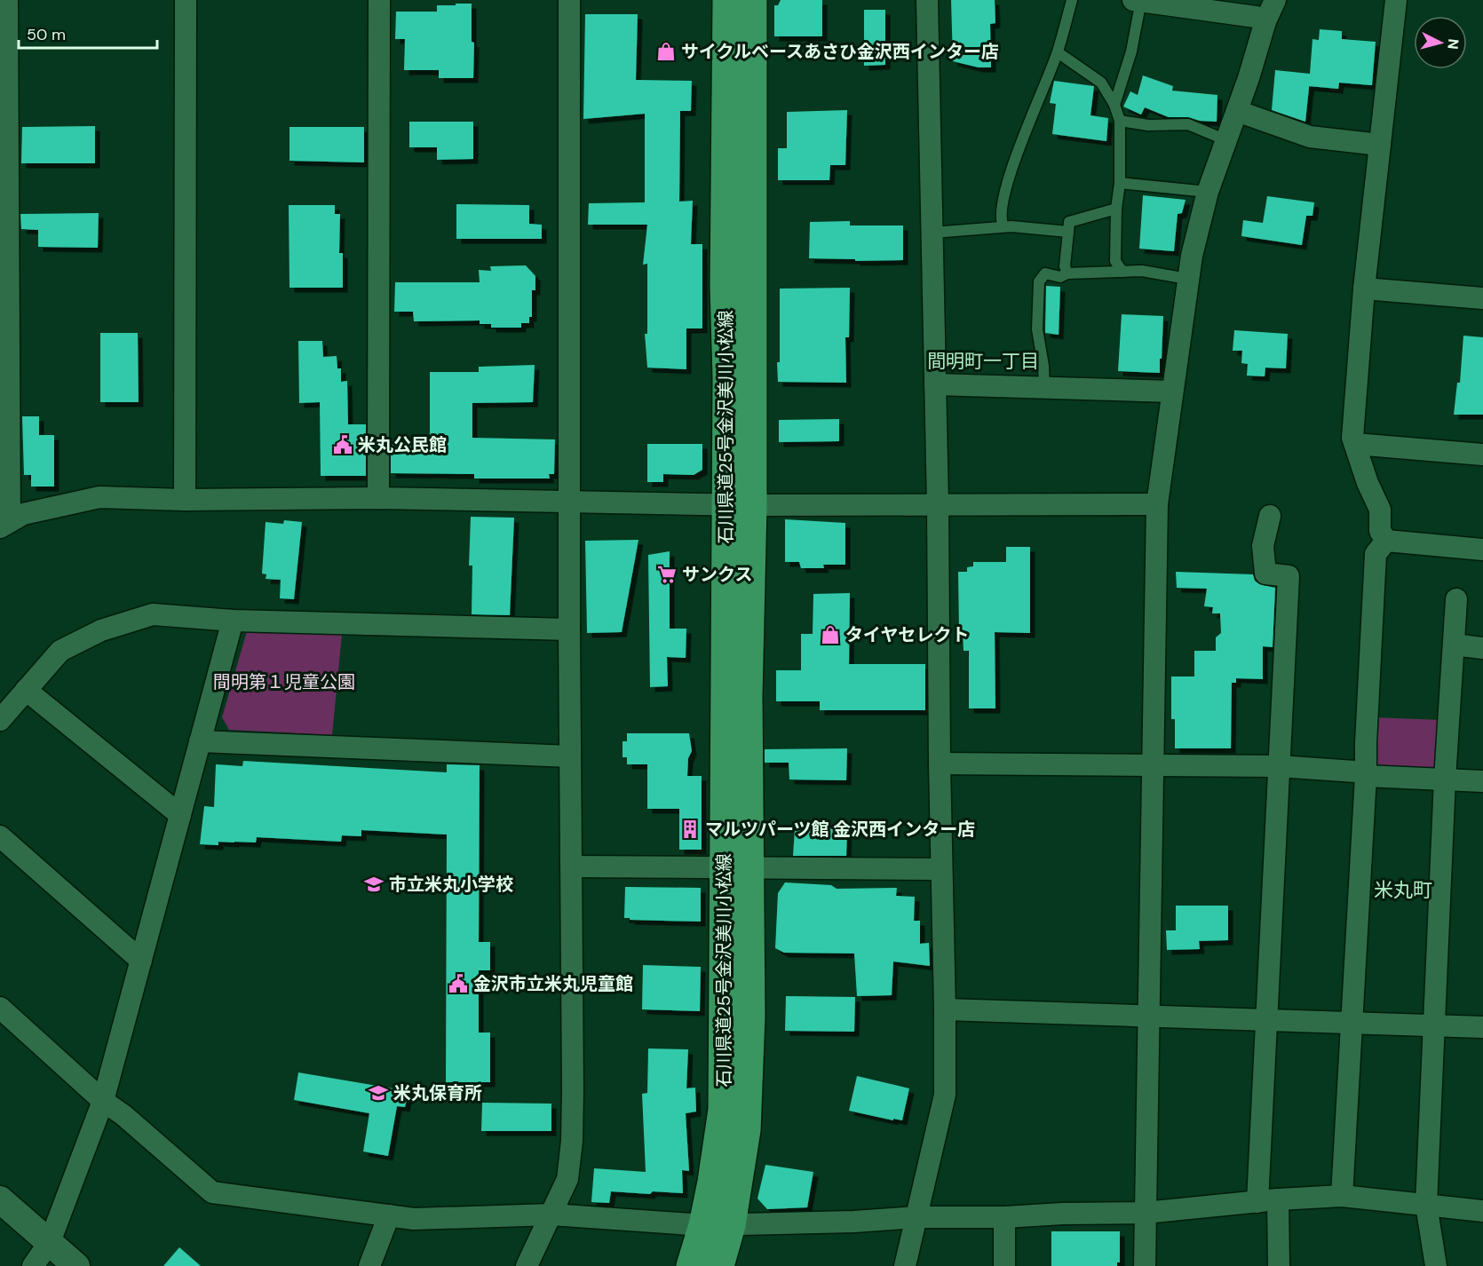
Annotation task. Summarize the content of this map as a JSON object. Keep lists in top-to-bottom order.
{
  "streets": {
    "main road": ["石川県道25号金沢美川小松線"]
  },
  "districts": ["間明町一丁目", "米丸町"],
  "parks": ["間明第１児童公園"],
  "places": {
    "shop": ["サイクルベースあさひ金沢西インター店", "タイヤセレクト"],
    "public building": ["米丸公民館", "金沢市立米丸児童館"],
    "supermarket": ["サンクス"],
    "building": ["マルツパーツ館 金沢西インター店"],
    "school or university": ["市立米丸小学校", "米丸保育所"]
  },
  "scale_bar": "50 m",
  "north": "right"
}
